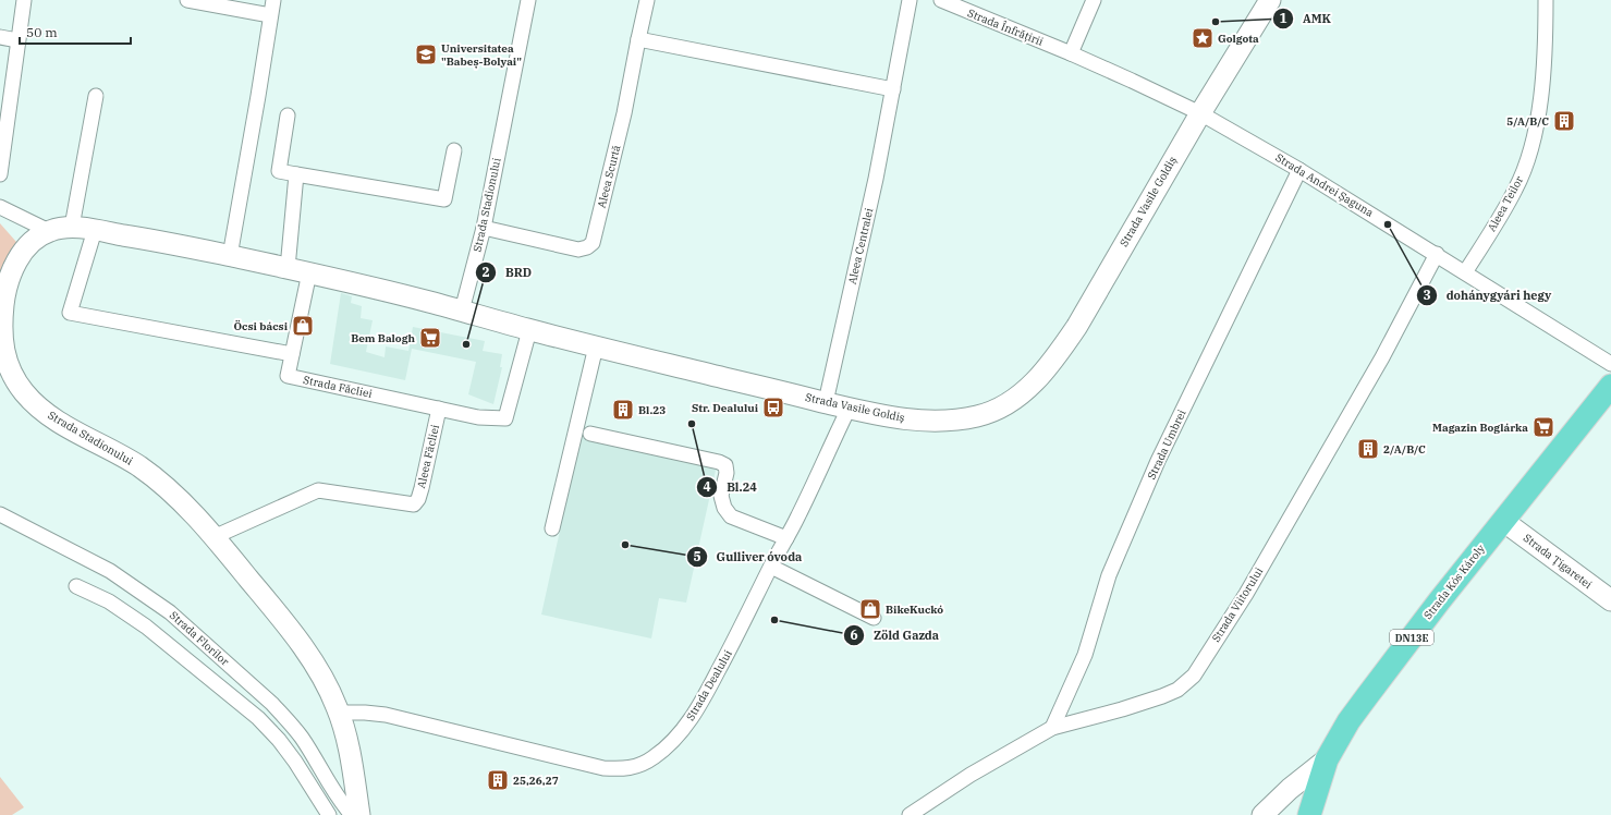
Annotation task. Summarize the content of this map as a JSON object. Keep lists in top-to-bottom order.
{
  "streets": {
    "main road": ["Strada Kós Károly", "DN13E"],
    "street": [
      "Strada Înfrățirii",
      "Aleea Scurtă",
      "Strada Andrei Șaguna",
      "Strada Vasile Goldiș",
      "Aleea Teilor",
      "Strada Stadionului",
      "Aleea Centralei",
      "Strada Făcliei",
      "Strada Umbrei",
      "Aleea Făcliei",
      "Strada Țigaretei",
      "Strada Viitorului",
      "Strada Florilor",
      "Strada Dealului"
    ]
  },
  "crossings": [
    ["Strada Înfrățirii", "Strada Andrei Șaguna"],
    ["Aleea Scurtă", "Strada Stadionului"],
    ["Strada Andrei Șaguna", "Strada Vasile Goldiș"],
    ["Strada Andrei Șaguna", "Aleea Teilor"],
    ["Strada Andrei Șaguna", "Strada Umbrei"],
    ["Strada Andrei Șaguna", "Strada Viitorului"],
    ["Strada Vasile Goldiș", "Strada Stadionului"],
    ["Strada Vasile Goldiș", "Aleea Centralei"],
    ["Strada Vasile Goldiș", "Strada Dealului"],
    ["Strada Stadionului", "Strada Făcliei"],
    ["Strada Stadionului", "Aleea Făcliei"],
    ["Strada Stadionului", "Strada Dealului"],
    ["Strada Făcliei", "Aleea Făcliei"],
    ["Strada Umbrei", "Strada Viitorului"],
    ["Strada Țigaretei", "Strada Kós Károly"]
  ],
  "places": {
    "other": [
      "AMK",
      "dohánygyári hegy",
      "BRD",
      "Bl.24",
      "Gulliver óvoda",
      "Zöld Gazda"
    ],
    "place": ["Golgota"],
    "school or university": ["Universitatea \"Babeș-Bolyai\""],
    "building": [
      "5/A/B/C",
      "Bl.23",
      "2/A/B/C",
      "25,26,27"
    ],
    "shop": ["Öcsi bácsi", "BikeKuckó"],
    "supermarket": ["Bem Balogh", "Magazin Boglárka"],
    "bus stop": ["Str. Dealului"]
  },
  "scale_bar": "50 m"
}
